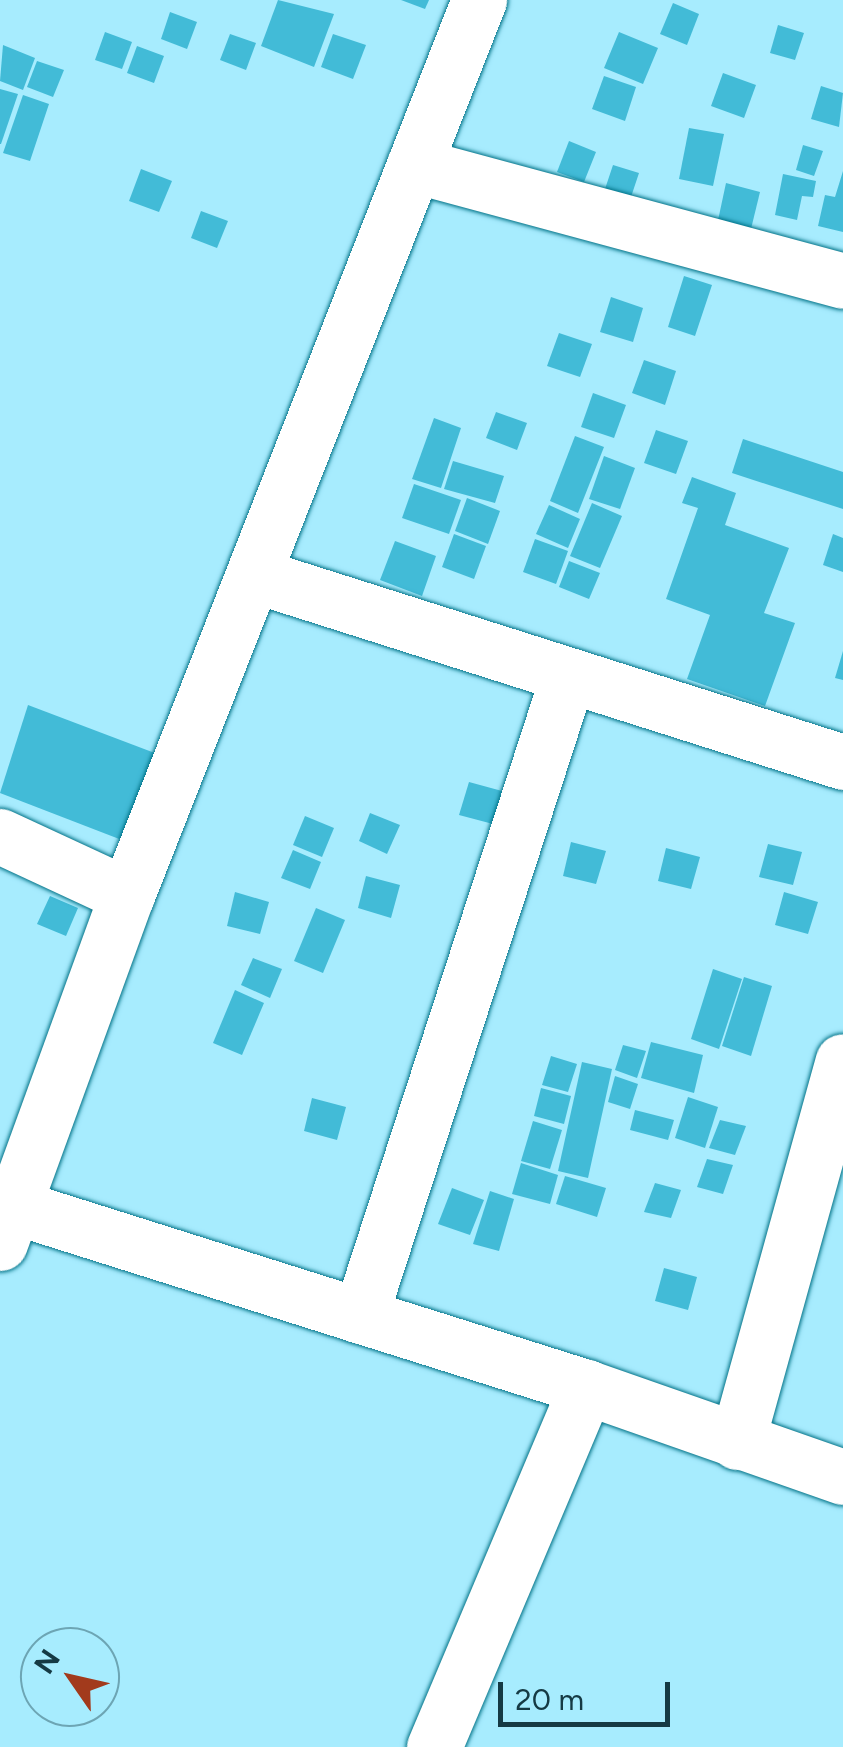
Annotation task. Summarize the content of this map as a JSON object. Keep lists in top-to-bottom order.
{
  "scale_bar": "20 m",
  "north": "top left"
}
